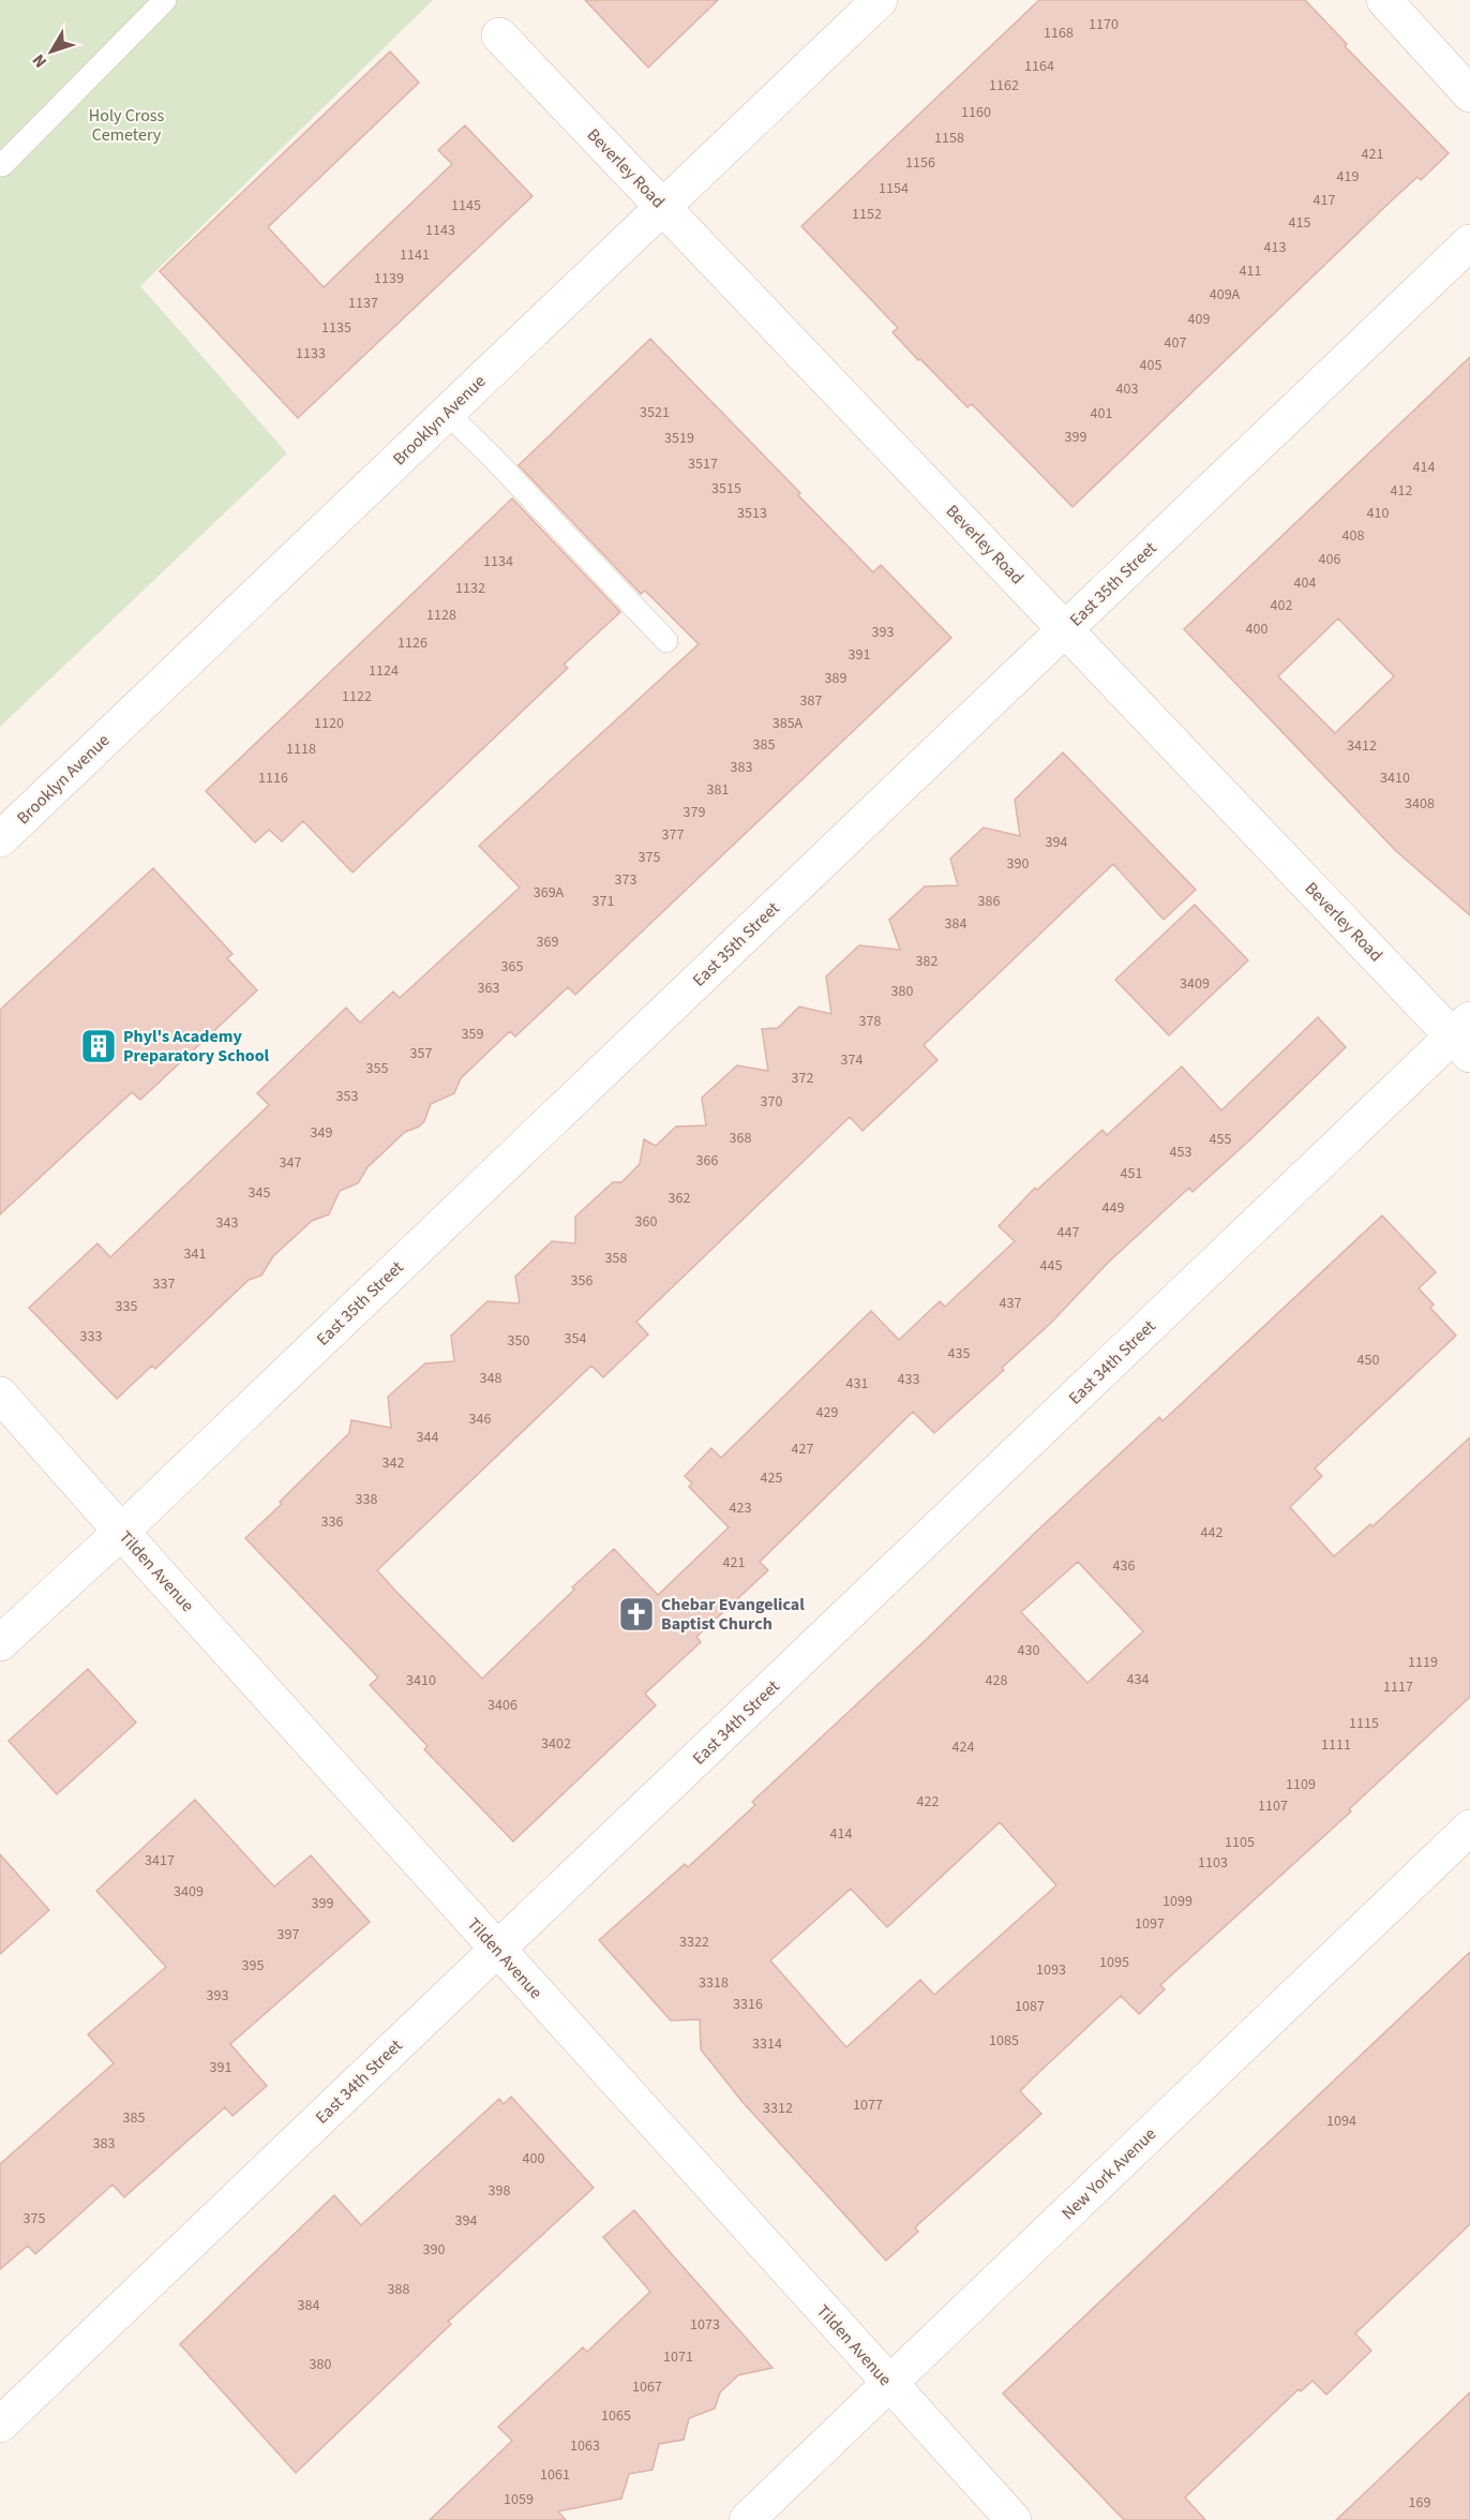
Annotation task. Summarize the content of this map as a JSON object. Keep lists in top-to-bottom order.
{
  "streets": {
    "street": [
      "Beverley Road",
      "Brooklyn Avenue",
      "East 35th Street",
      "East 34th Street",
      "Tilden Avenue",
      "New York Avenue"
    ]
  },
  "crossings": [
    ["Beverley Road", "Brooklyn Avenue"],
    ["Beverley Road", "East 35th Street"],
    ["Beverley Road", "East 34th Street"],
    ["East 35th Street", "Tilden Avenue"],
    ["East 34th Street", "Tilden Avenue"],
    ["Tilden Avenue", "New York Avenue"]
  ],
  "parks": ["Holy Cross Cemetery"],
  "places": {
    "building": ["Phyl's Academy Preparatory School"],
    "church": ["Chebar Evangelical Baptist Church"]
  },
  "house_numbers": [
    "1170",
    "1168",
    "1164",
    "1162",
    "1160",
    "1158",
    "421",
    "1156",
    "419",
    "1154",
    "417",
    "1145",
    "1152",
    "415",
    "1143",
    "413",
    "1141",
    "411",
    "1139",
    "409A",
    "1137",
    "409",
    "1135",
    "407",
    "1133",
    "405",
    "403",
    "3521",
    "401",
    "399",
    "3519",
    "3517",
    "414",
    "3515",
    "412",
    "3513",
    "410",
    "408",
    "406",
    "1134",
    "404",
    "1132",
    "402",
    "1128",
    "400",
    "393",
    "1126",
    "391",
    "1124",
    "389",
    "1122",
    "387",
    "1120",
    "385A",
    "385",
    "3412",
    "1118",
    "383",
    "1116",
    "3410",
    "381",
    "3408",
    "379",
    "377",
    "394",
    "375",
    "390",
    "373",
    "369A",
    "371",
    "386",
    "384",
    "369",
    "382",
    "365",
    "3409",
    "363",
    "380",
    "378",
    "359",
    "357",
    "374",
    "355",
    "372",
    "353",
    "370",
    "349",
    "368",
    "455",
    "453",
    "366",
    "347",
    "451",
    "345",
    "362",
    "449",
    "360",
    "343",
    "447",
    "341",
    "358",
    "445",
    "356",
    "337",
    "437",
    "335",
    "333",
    "354",
    "350",
    "435",
    "450",
    "348",
    "433",
    "431",
    "429",
    "346",
    "344",
    "427",
    "342",
    "425",
    "338",
    "423",
    "336",
    "442",
    "421",
    "436",
    "430",
    "1119",
    "434",
    "3410",
    "428",
    "1117",
    "3406",
    "1115",
    "3402",
    "1111",
    "424",
    "1109",
    "422",
    "1107",
    "414",
    "1105",
    "3417",
    "1103",
    "3409",
    "1099",
    "399",
    "1097",
    "397",
    "3322",
    "1095",
    "395",
    "1093",
    "3318",
    "393",
    "3316",
    "1087",
    "1085",
    "3314",
    "391",
    "1077",
    "3312",
    "385",
    "1094",
    "383",
    "400",
    "398",
    "375",
    "394",
    "390",
    "388",
    "384",
    "1073",
    "1071",
    "380",
    "1067",
    "1065",
    "1063",
    "1061",
    "1059",
    "169"
  ],
  "north": "bottom left"
}
